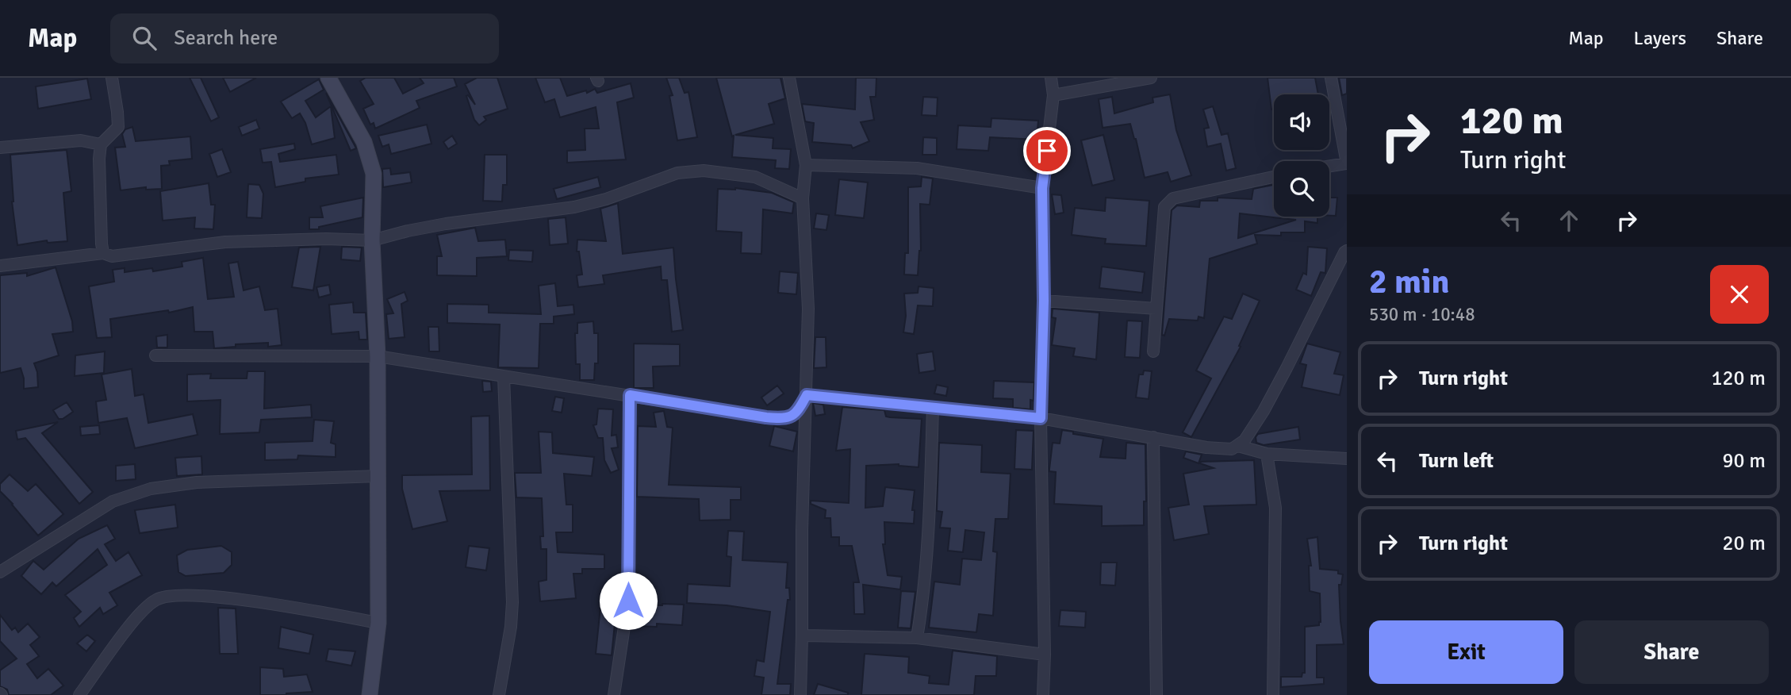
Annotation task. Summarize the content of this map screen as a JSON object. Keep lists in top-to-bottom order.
{
  "page": {
    "header": "Map",
    "search": "Search here",
    "nav": ["Map", "Layers", "Share"],
    "turn": ["120 m", "Turn right"],
    "heading": ["2 min", "530 m · 10:48"],
    "list": [
      {
        "name": "Turn right",
        "value": "120 m"
      },
      {
        "name": "Turn left",
        "value": "90 m"
      },
      {
        "name": "Turn right",
        "value": "20 m"
      }
    ],
    "buttons": ["Exit", "Share"]
  }
}
